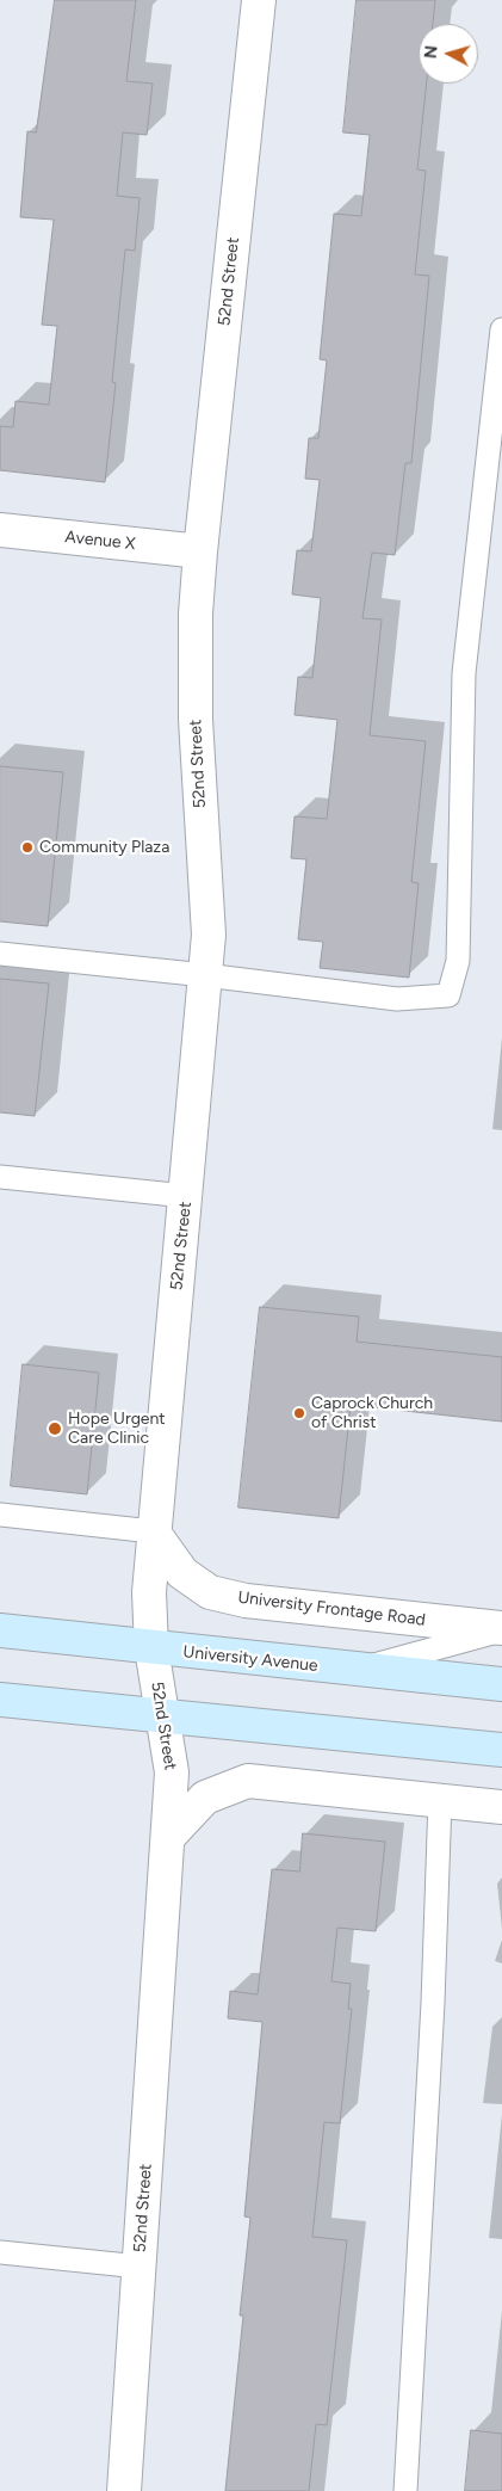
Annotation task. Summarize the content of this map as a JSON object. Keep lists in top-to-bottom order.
{
  "streets": {
    "main road": ["University Avenue"],
    "street": ["52nd Street", "Avenue X", "University Frontage Road"]
  },
  "crossings": [
    ["52nd Street", "Avenue X"],
    ["52nd Street", "University Frontage Road"],
    ["52nd Street", "University Avenue"]
  ],
  "places": ["Community Plaza", "Caprock Church of Christ", "Hope Urgent Care Clinic"],
  "north": "left"
}
